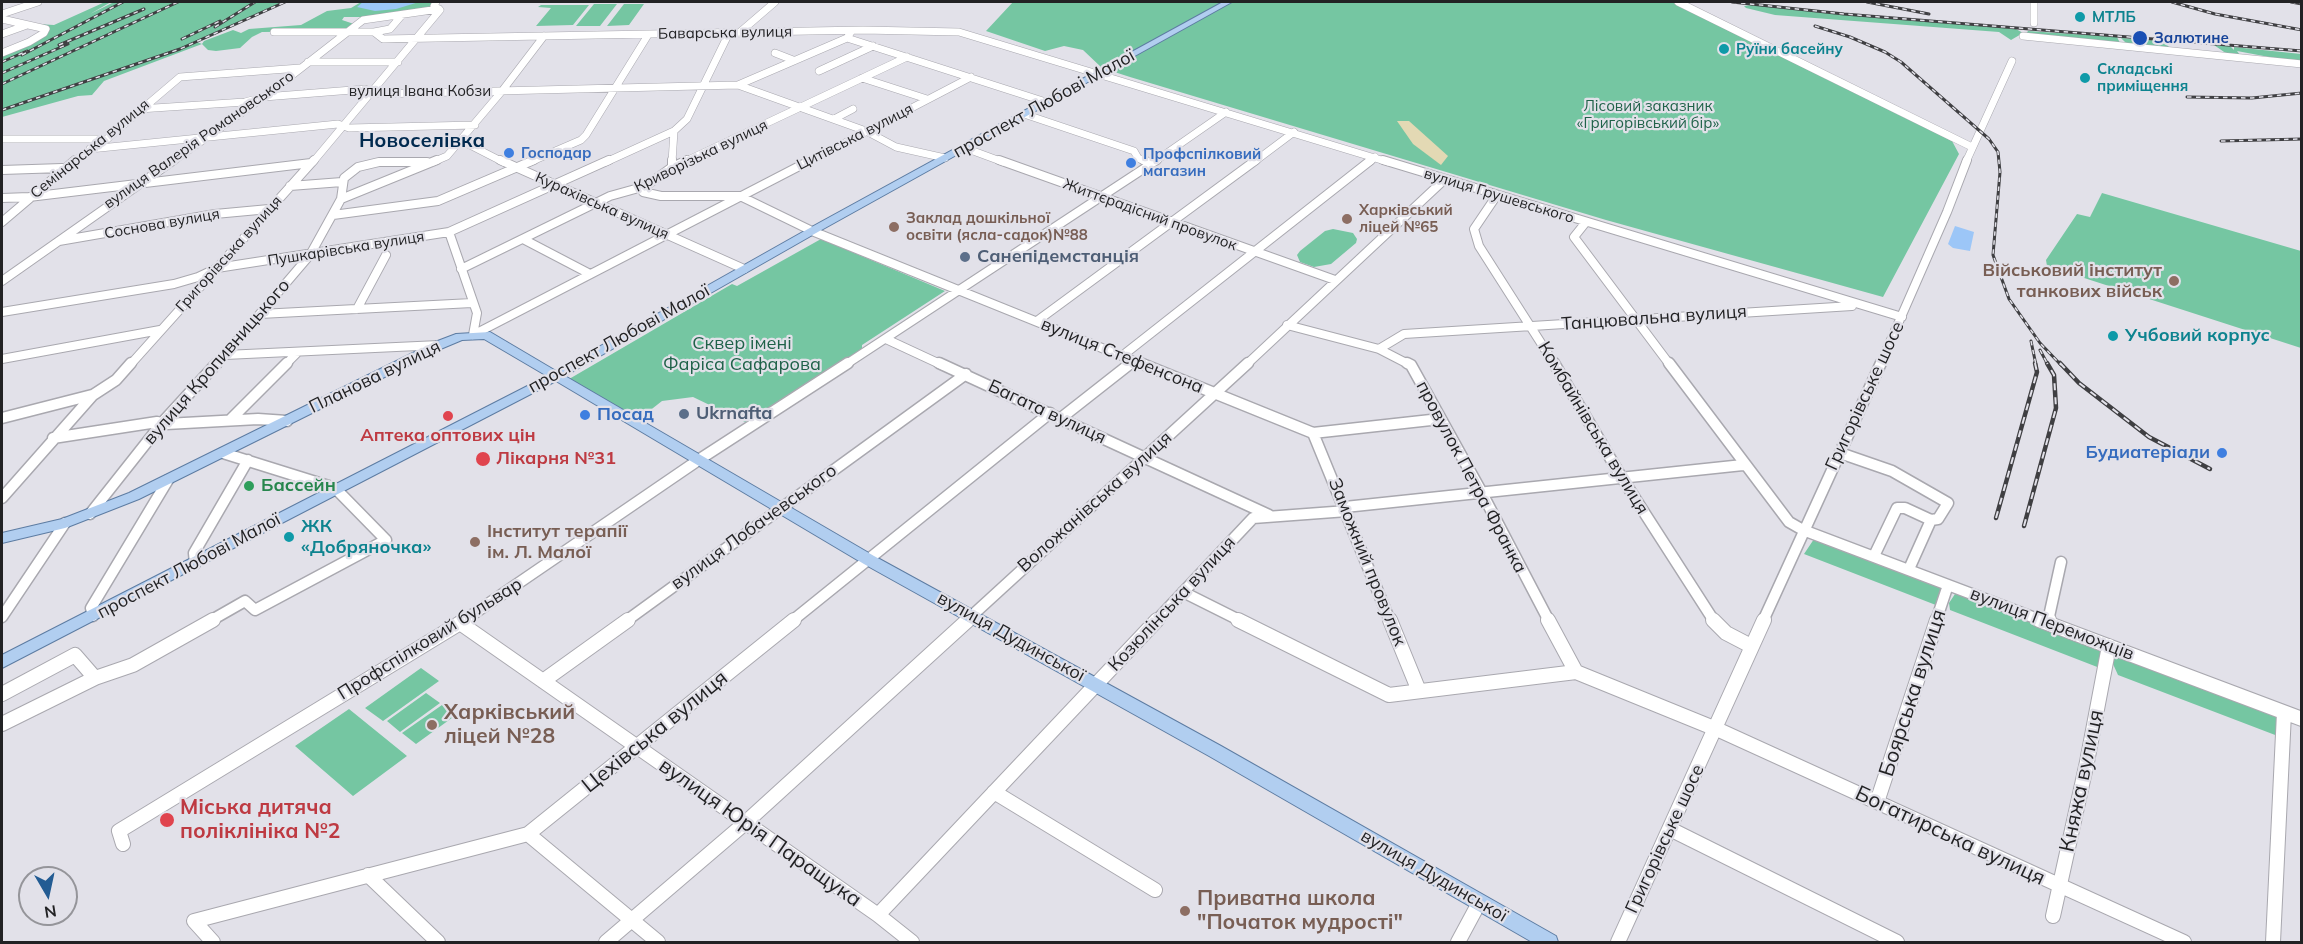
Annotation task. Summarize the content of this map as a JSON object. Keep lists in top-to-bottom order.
{
  "streets": {
    "main road": ["проспект Любові Малої", "Планова вулиця", "вулиця Дудинської"],
    "street": [
      "Баварська вулиця",
      "вулиця Івана Кобзи",
      "Цитівська вулиця",
      "вулиця Валерія Романовського",
      "Семінарська вулиця",
      "Криворізька вулиця",
      "вулиця Грушевського",
      "Курахівська вулиця",
      "Життєрадісний провулок",
      "Соснова вулиця",
      "Пушкарівська вулиця",
      "Григорівська вулиця",
      "Танцювальна вулиця",
      "вулиця Стефенсона",
      "вулиця Кропивницького",
      "Григорівське шосе",
      "Багата вулиця",
      "Комбайнівська вулиця",
      "провулок Петра Франка",
      "Воложанівська вулиця",
      "вулиця Лобачевського",
      "Заможний провулок",
      "Козюлінська вулиця",
      "вулиця Переможців",
      "Профспілковий бульвар",
      "Боярська вулиця",
      "Цехівська вулиця",
      "Княжа вулиця",
      "вулиця Юрія Паращука",
      "Богатирська вулиця"
    ]
  },
  "crossings": [
    ["Баварська вулиця", "проспект Любові Малої"],
    ["Баварська вулиця", "вулиця Валерія Романовського"],
    ["Баварська вулиця", "вулиця Грушевського"],
    ["Баварська вулиця", "Григорівська вулиця"],
    ["вулиця Івана Кобзи", "вулиця Валерія Романовського"],
    ["вулиця Івана Кобзи", "Семінарська вулиця"],
    ["вулиця Івана Кобзи", "Григорівська вулиця"],
    ["проспект Любові Малої", "вулиця Грушевського"],
    ["проспект Любові Малої", "Курахівська вулиця"],
    ["проспект Любові Малої", "Життєрадісний провулок"],
    ["проспект Любові Малої", "вулиця Стефенсона"],
    ["проспект Любові Малої", "вулиця Дудинської"],
    ["Цитівська вулиця", "вулиця Стефенсона"],
    ["Цитівська вулиця", "Планова вулиця"],
    ["вулиця Валерія Романовського", "Семінарська вулиця"],
    ["вулиця Валерія Романовського", "Соснова вулиця"],
    ["вулиця Валерія Романовського", "Григорівська вулиця"],
    ["Криворізька вулиця", "Курахівська вулиця"],
    ["вулиця Грушевського", "Танцювальна вулиця"],
    ["вулиця Грушевського", "Григорівське шосе"],
    ["вулиця Грушевського", "Комбайнівська вулиця"],
    ["вулиця Грушевського", "Воложанівська вулиця"],
    ["вулиця Грушевського", "вулиця Переможців"],
    ["вулиця Грушевського", "Профспілковий бульвар"],
    ["Курахівська вулиця", "Пушкарівська вулиця"],
    ["Курахівська вулиця", "Планова вулиця"],
    ["Життєрадісний провулок", "Воложанівська вулиця"],
    ["Життєрадісний провулок", "Профспілковий бульвар"],
    ["Соснова вулиця", "Григорівська вулиця"],
    ["Пушкарівська вулиця", "Григорівська вулиця"],
    ["Пушкарівська вулиця", "вулиця Кропивницького"],
    ["Танцювальна вулиця", "Комбайнівська вулиця"],
    ["Танцювальна вулиця", "провулок Петра Франка"],
    ["Танцювальна вулиця", "вулиця Переможців"],
    ["вулиця Стефенсона", "Планова вулиця"],
    ["вулиця Стефенсона", "провулок Петра Франка"],
    ["вулиця Стефенсона", "Воложанівська вулиця"],
    ["вулиця Стефенсона", "Заможний провулок"],
    ["вулиця Стефенсона", "Профспілковий бульвар"],
    ["вулиця Стефенсона", "Цехівська вулиця"],
    ["вулиця Кропивницького", "Планова вулиця"],
    ["Планова вулиця", "вулиця Дудинської"],
    ["Григорівське шосе", "Комбайнівська вулиця"],
    ["Григорівське шосе", "вулиця Переможців"],
    ["Григорівське шосе", "Богатирська вулиця"],
    ["Багата вулиця", "Воложанівська вулиця"],
    ["Багата вулиця", "вулиця Лобачевського"],
    ["Багата вулиця", "Козюлінська вулиця"],
    ["Багата вулиця", "Профспілковий бульвар"],
    ["Багата вулиця", "Цехівська вулиця"],
    ["Комбайнівська вулиця", "Козюлінська вулиця"],
    ["провулок Петра Франка", "Воложанівська вулиця"],
    ["провулок Петра Франка", "Козюлінська вулиця"],
    ["провулок Петра Франка", "Богатирська вулиця"],
    ["Воложанівська вулиця", "вулиця Дудинської"],
    ["Воложанівська вулиця", "вулиця Юрія Паращука"],
    ["вулиця Лобачевського", "вулиця Дудинської"],
    ["вулиця Лобачевського", "вулиця Юрія Паращука"],
    ["Заможний провулок", "Козюлінська вулиця"],
    ["Козюлінська вулиця", "вулиця Переможців"],
    ["Козюлінська вулиця", "вулиця Дудинської"],
    ["Козюлінська вулиця", "вулиця Юрія Паращука"],
    ["вулиця Переможців", "Боярська вулиця"],
    ["вулиця Переможців", "Княжа вулиця"],
    ["вулиця Дудинської", "Профспілковий бульвар"],
    ["вулиця Дудинської", "Цехівська вулиця"],
    ["Профспілковий бульвар", "вулиця Юрія Паращука"],
    ["Боярська вулиця", "Богатирська вулиця"],
    ["Цехівська вулиця", "вулиця Юрія Паращука"],
    ["Княжа вулиця", "Богатирська вулиця"]
  ],
  "districts": ["Новоселівка"],
  "parks": ["Лісовий заказник «Григорівський бір»", "Сквер імені Фаріса Сафарова"],
  "places": [
    "МТЛБ",
    "Залютине",
    "Руїни басейну",
    "Складські приміщення",
    "Господар",
    "Профспілковий магазин",
    "Харківський ліцей №65",
    "Заклад дошкільної освіти (ясла-садок)№88",
    "Санепідемстанція",
    "Військовий інститут танкових військ",
    "Учбовий корпус",
    "Ukrnafta",
    "Посад",
    "Аптека оптових цін",
    "Будиатеріали",
    "Лікарня №31",
    "Бассейн",
    "ЖК «Добряночка»",
    "Інститут терапії ім. Л. Малої",
    "Харківський ліцей №28",
    "Міська дитяча поліклініка №2",
    "Приватна школа \"Початок мудрості\""
  ],
  "north": "bottom"
}
